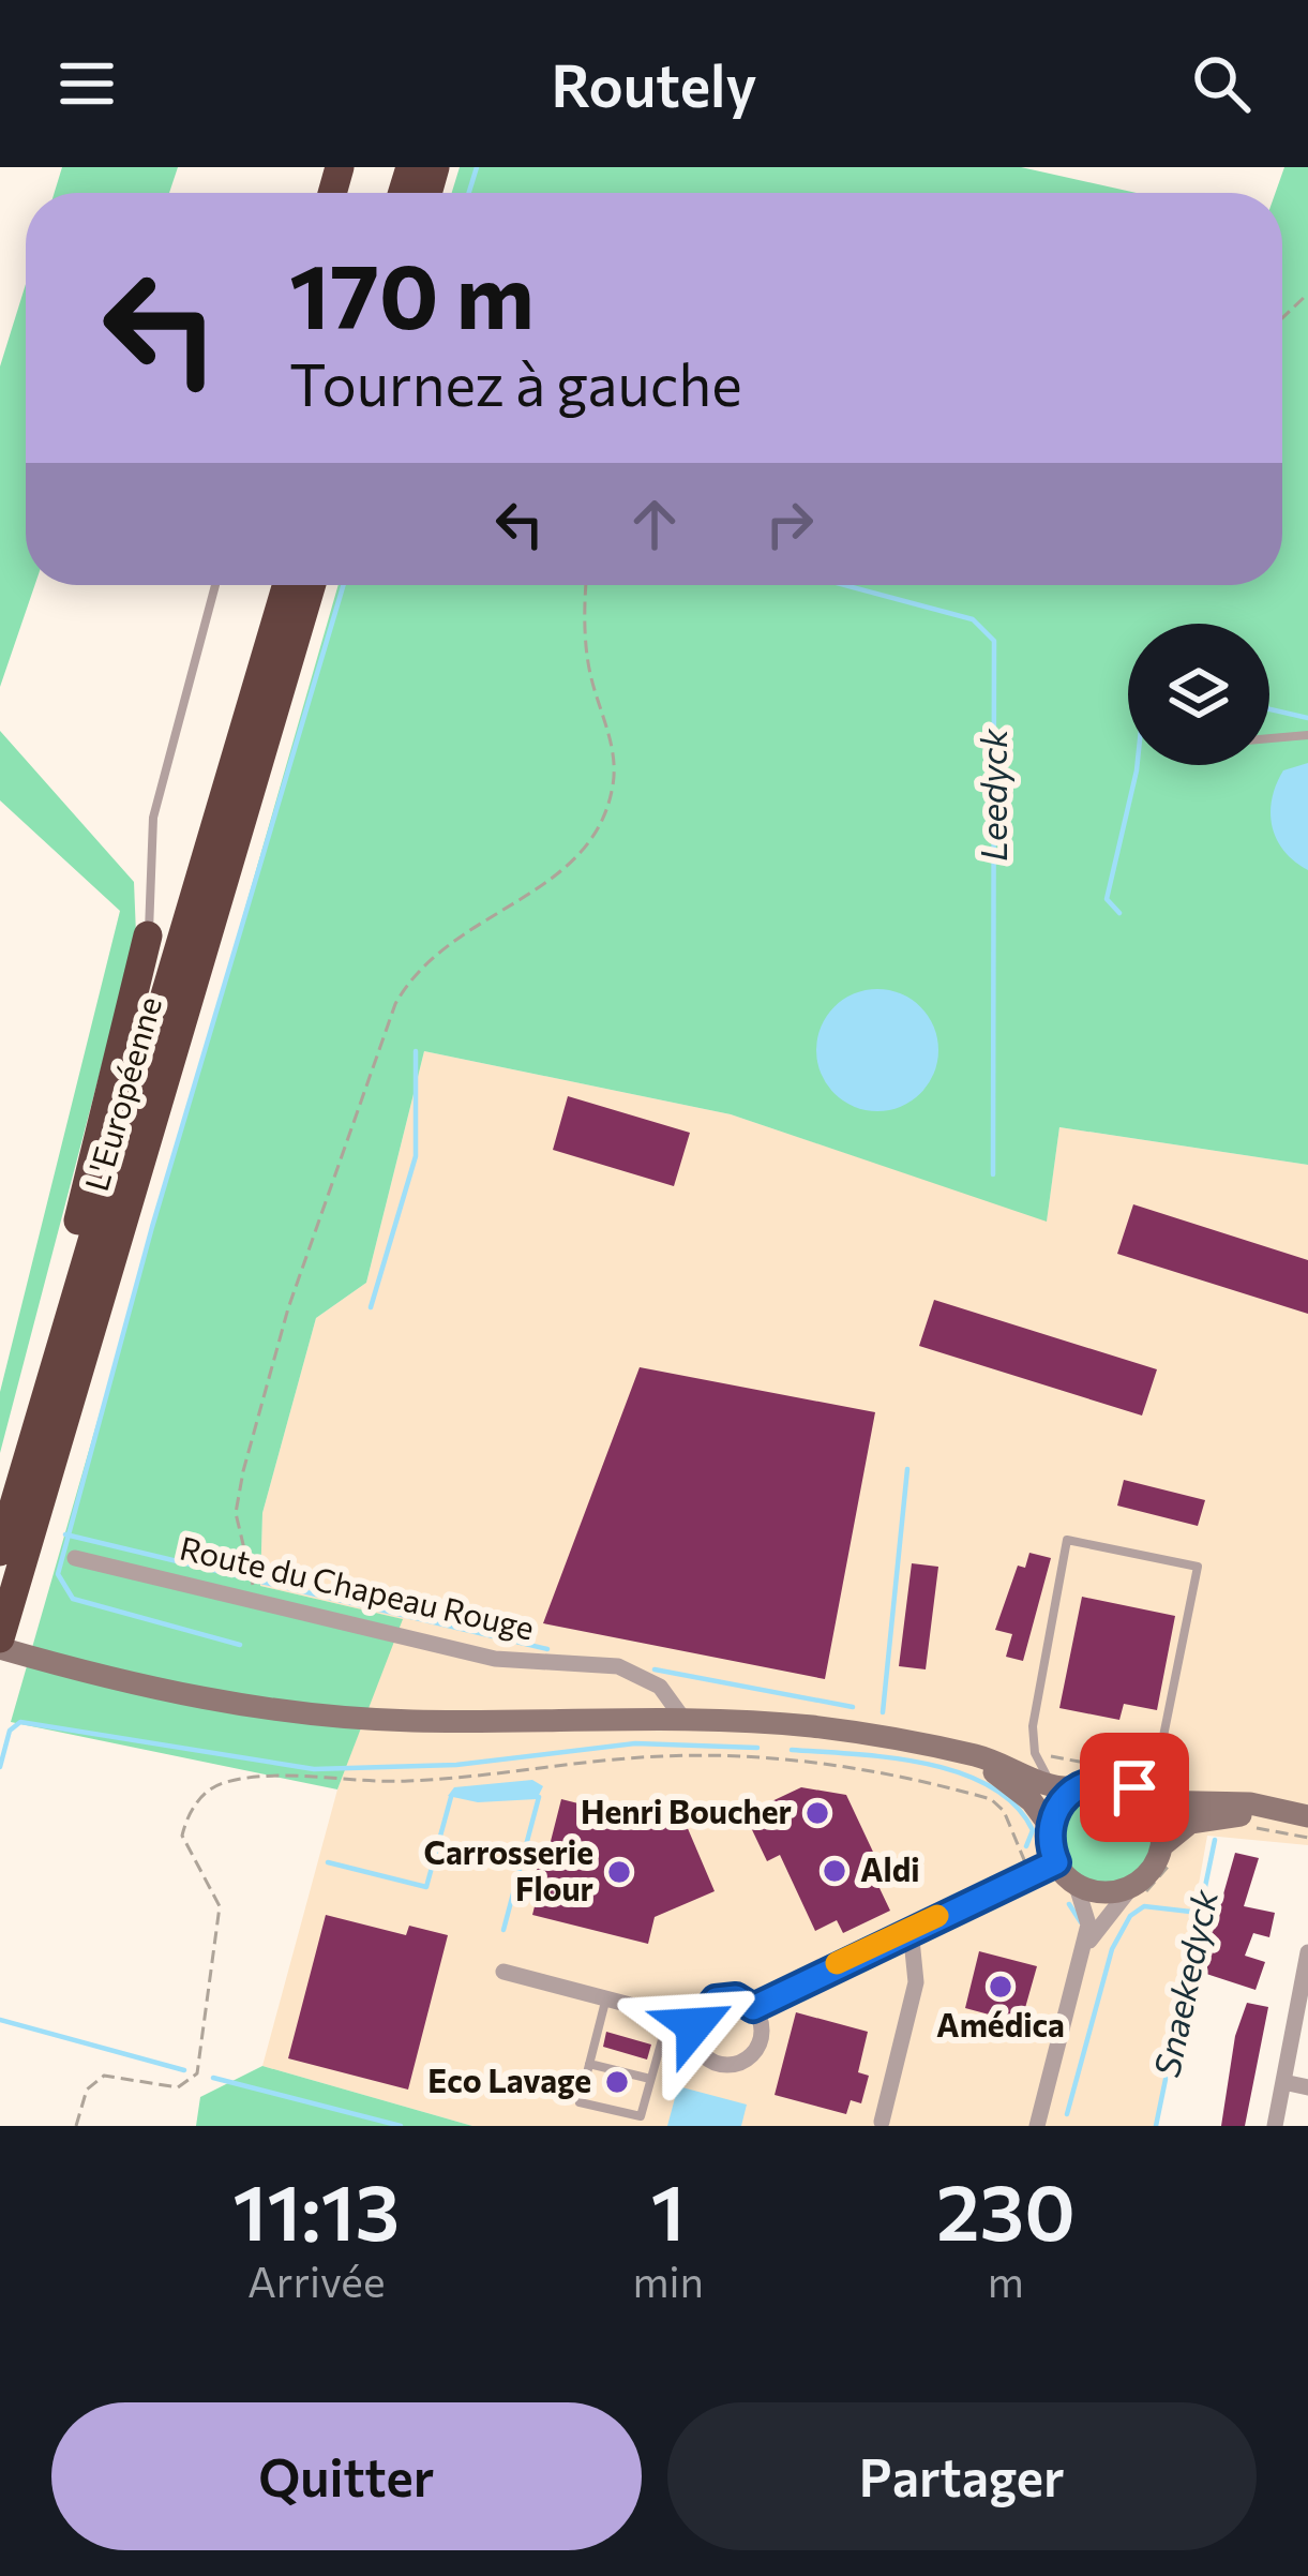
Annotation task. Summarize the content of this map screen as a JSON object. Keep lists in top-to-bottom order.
{
  "streets": {
    "highway": ["L'Européenne"],
    "street": ["Route du Chapeau Rouge"]
  },
  "water": ["Leedyck", "Snaekedyck"],
  "places": [
    "Henri Boucher",
    "Aldi",
    "Carrosserie Flour",
    "Amédica",
    "Eco Lavage"
  ],
  "page": {
    "header": "Routely",
    "turn": ["170 m", "Tournez à gauche"],
    "eta": [
      "11:13",
      "Arrivée",
      "1",
      "min",
      "230",
      "m"
    ],
    "buttons": ["Quitter", "Partager"]
  }
}
